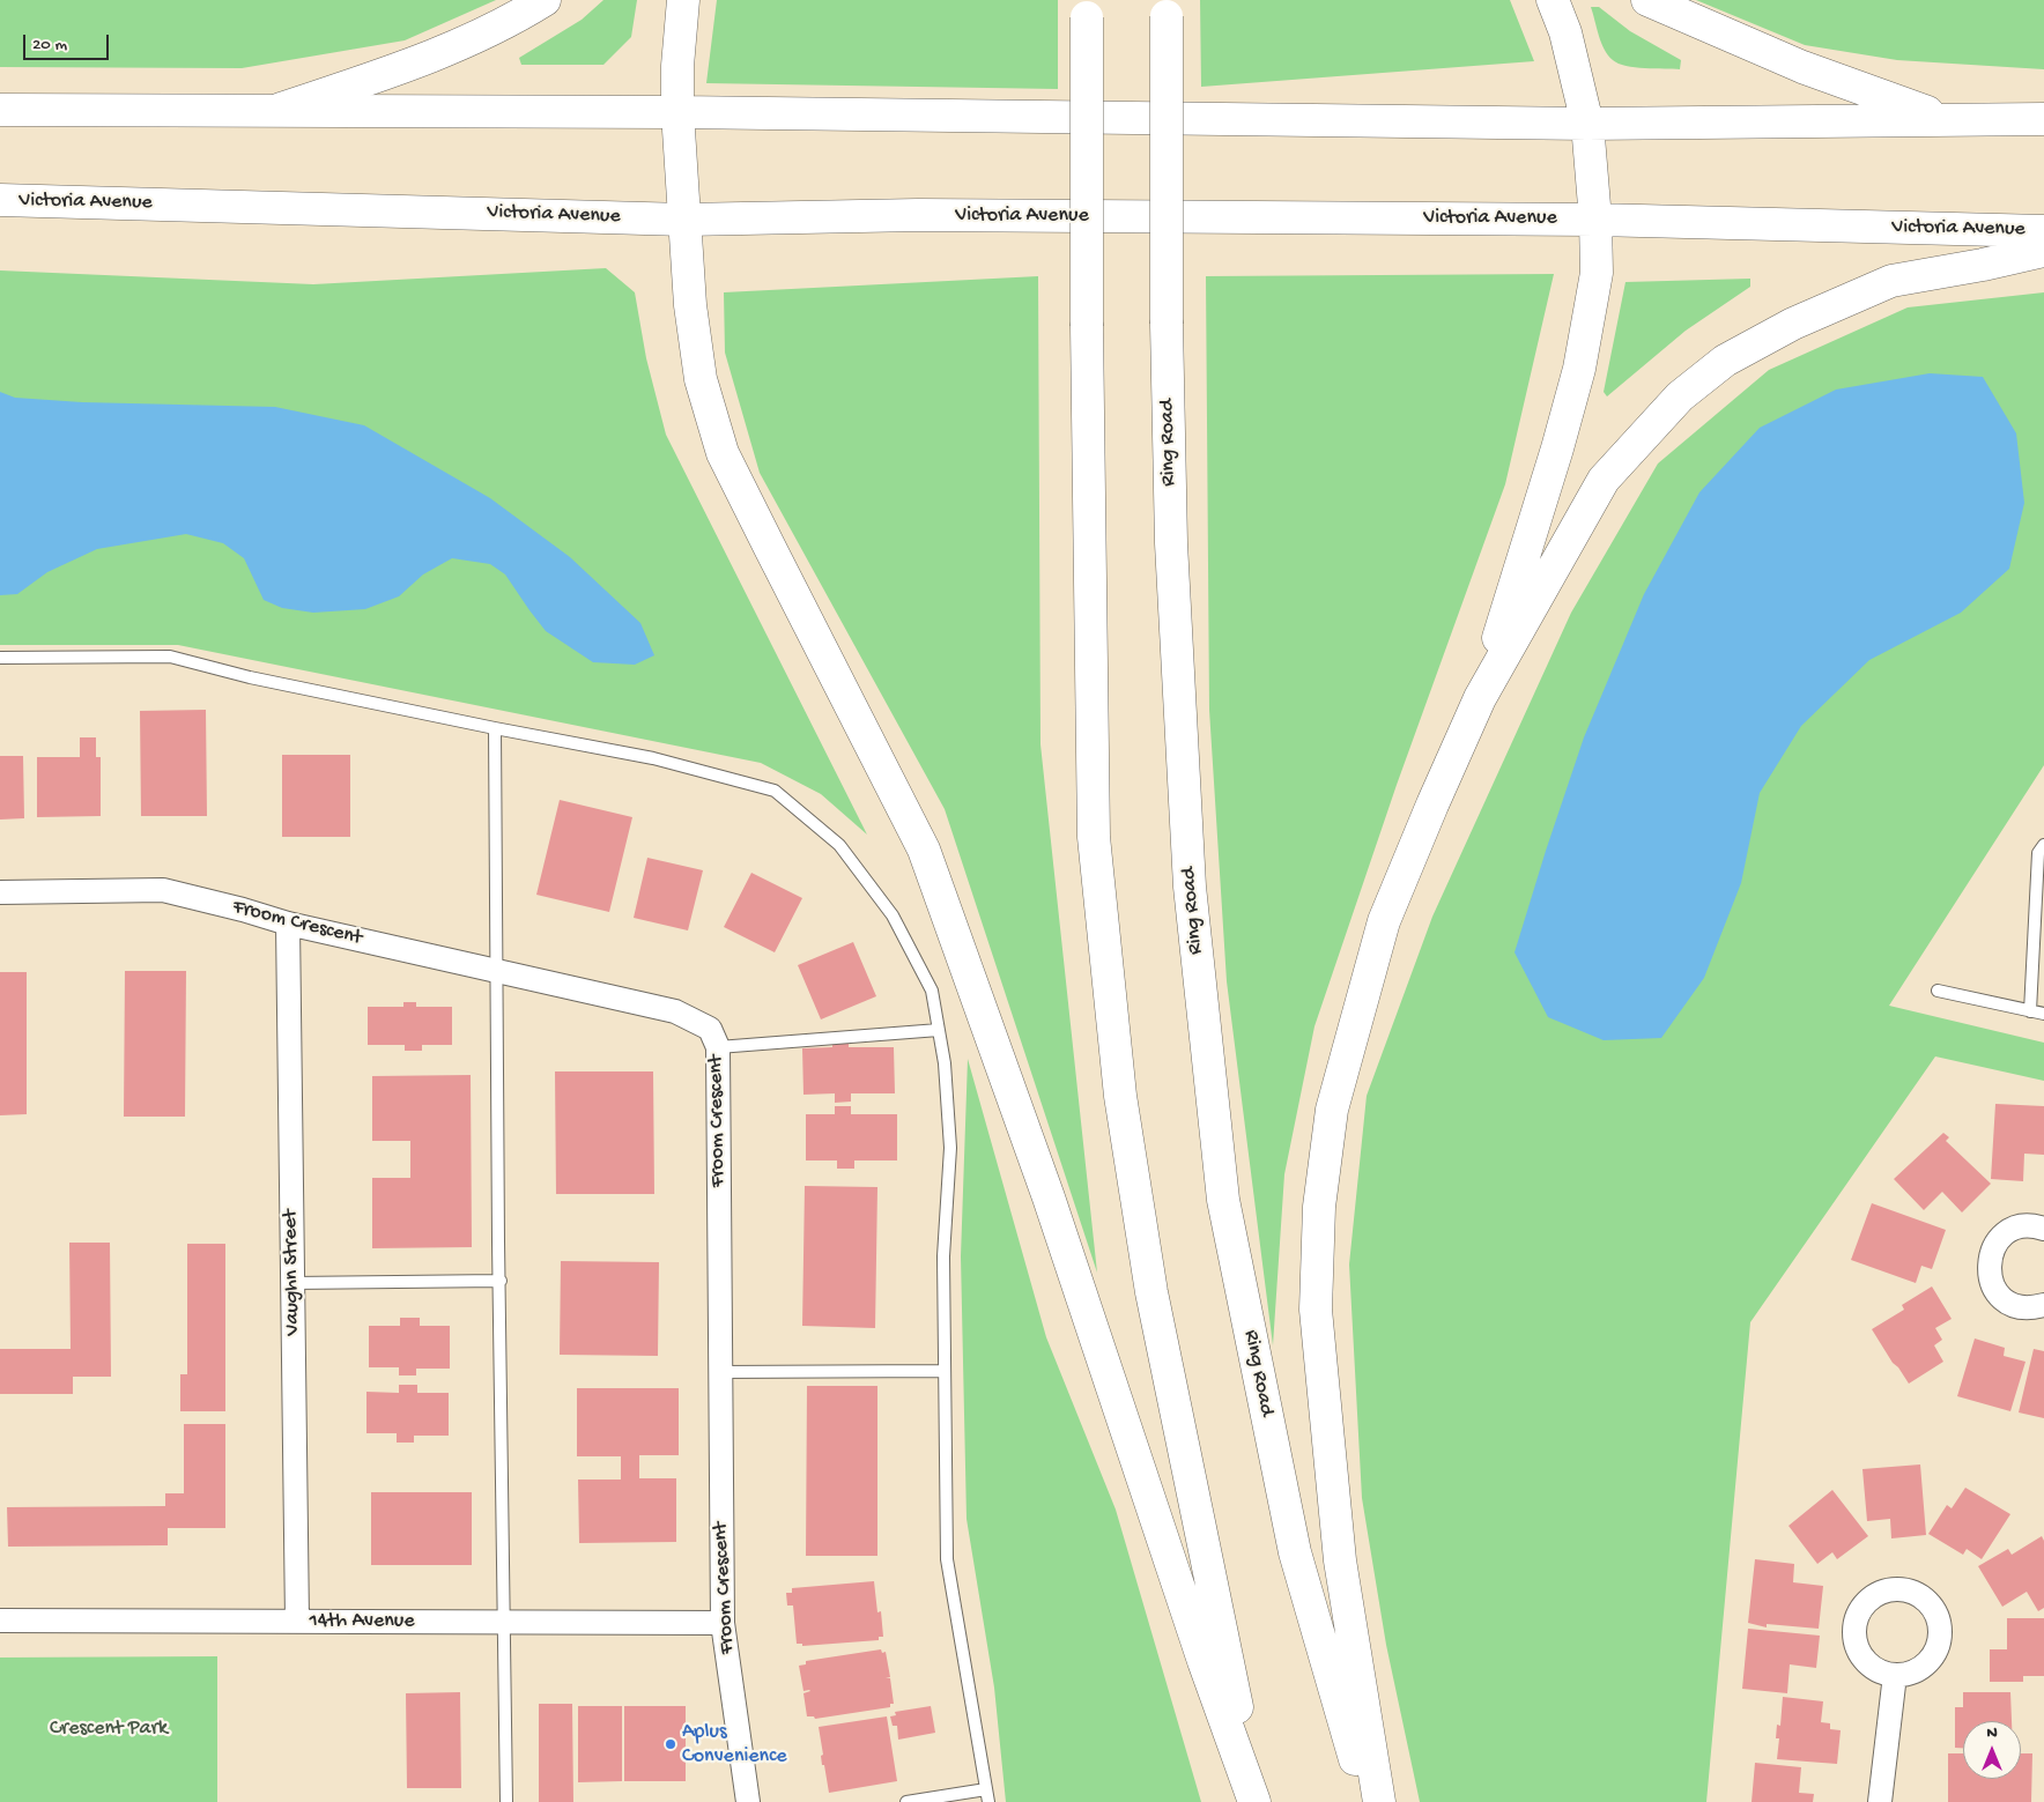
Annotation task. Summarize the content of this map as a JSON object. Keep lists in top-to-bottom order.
{
  "streets": {
    "main road": ["Victoria Avenue", "Ring Road"],
    "street": ["Froom Crescent", "Vaughn Street", "14th Avenue"]
  },
  "crossings": [
    ["Froom Crescent", "Vaughn Street"],
    ["Froom Crescent", "14th Avenue"],
    ["Vaughn Street", "14th Avenue"]
  ],
  "parks": ["Crescent Park"],
  "places": ["Aplus Convenience"],
  "scale_bar": "20 m",
  "north": "top"
}
